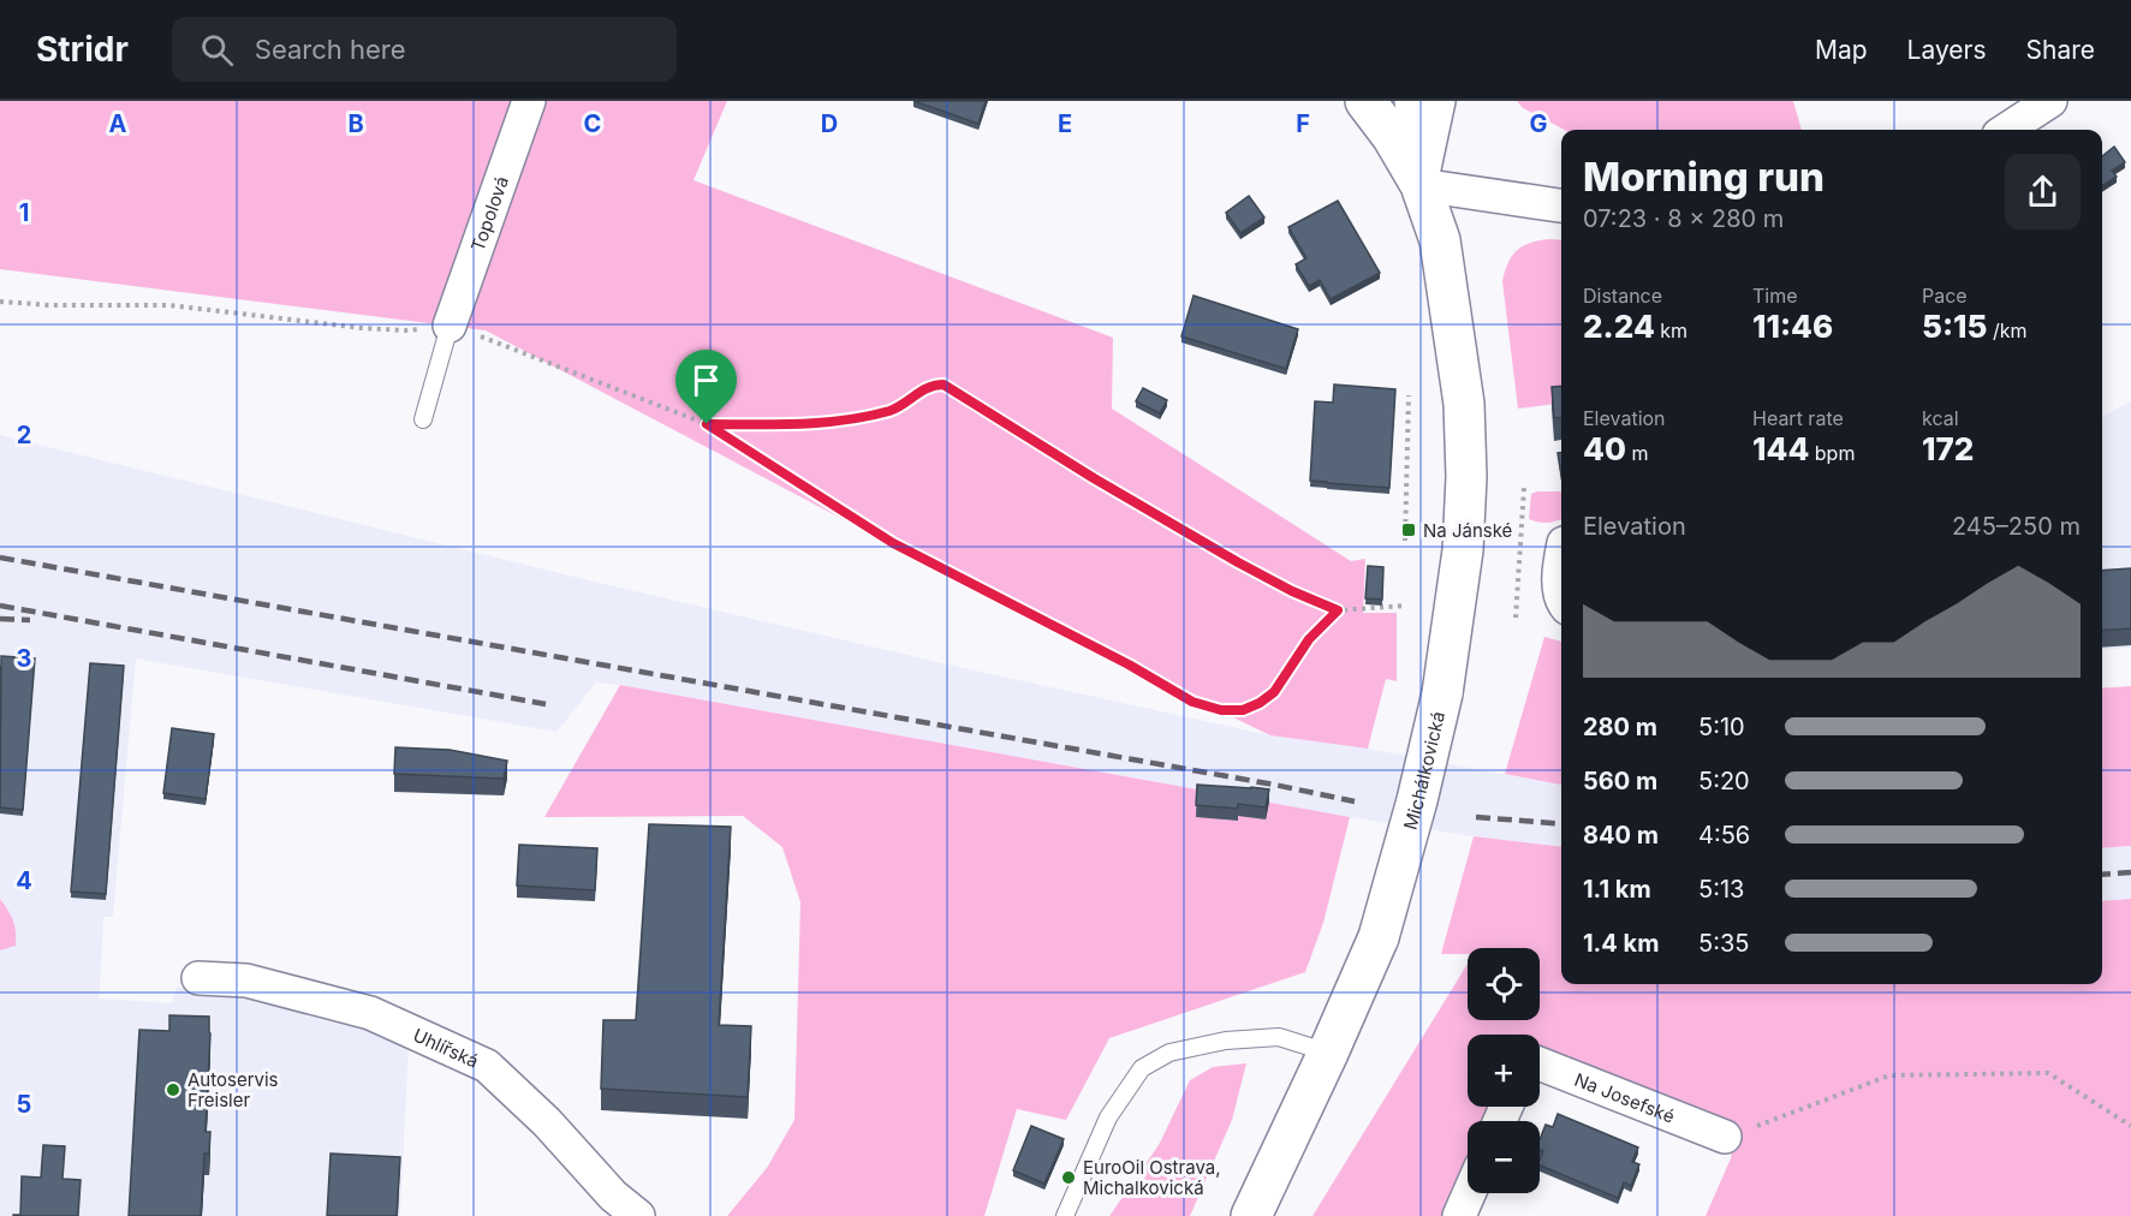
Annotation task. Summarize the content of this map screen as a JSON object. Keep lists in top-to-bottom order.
{
  "streets": {
    "street": [
      "Topolová",
      "Michálkovická",
      "Uhlířská",
      "Na Josefské"
    ]
  },
  "places": {
    "transit": ["Na Jánské"],
    "other": ["Autoservis Freisler", "EuroOil Ostrava, Michalkovická"]
  },
  "page": {
    "header": "Stridr",
    "search": "Search here",
    "nav": ["Map", "Layers", "Share"],
    "heading": ["Morning run", "07:23 · 8 × 280 m"],
    "stats": [
      ["Distance", "2.24 km"],
      ["Time", "11:46"],
      ["Pace", "5:15 /km"],
      ["Elevation", "40 m"],
      ["Heart rate", "144 bpm"],
      ["kcal", "172"]
    ],
    "chart": ["Elevation", "245–250 m"],
    "list": [
      {
        "name": "280 m",
        "note": "5:10"
      },
      {
        "name": "560 m",
        "note": "5:20"
      },
      {
        "name": "840 m",
        "note": "4:56"
      },
      {
        "name": "1.1 km",
        "note": "5:13"
      },
      {
        "name": "1.4 km",
        "note": "5:35"
      }
    ],
    "map_buttons": ["+", "−"]
  },
  "grid": {
    "columns": [
      "A",
      "B",
      "C",
      "D",
      "E",
      "F",
      "G"
    ],
    "rows": [
      "1",
      "2",
      "3",
      "4",
      "5"
    ]
  }
}
